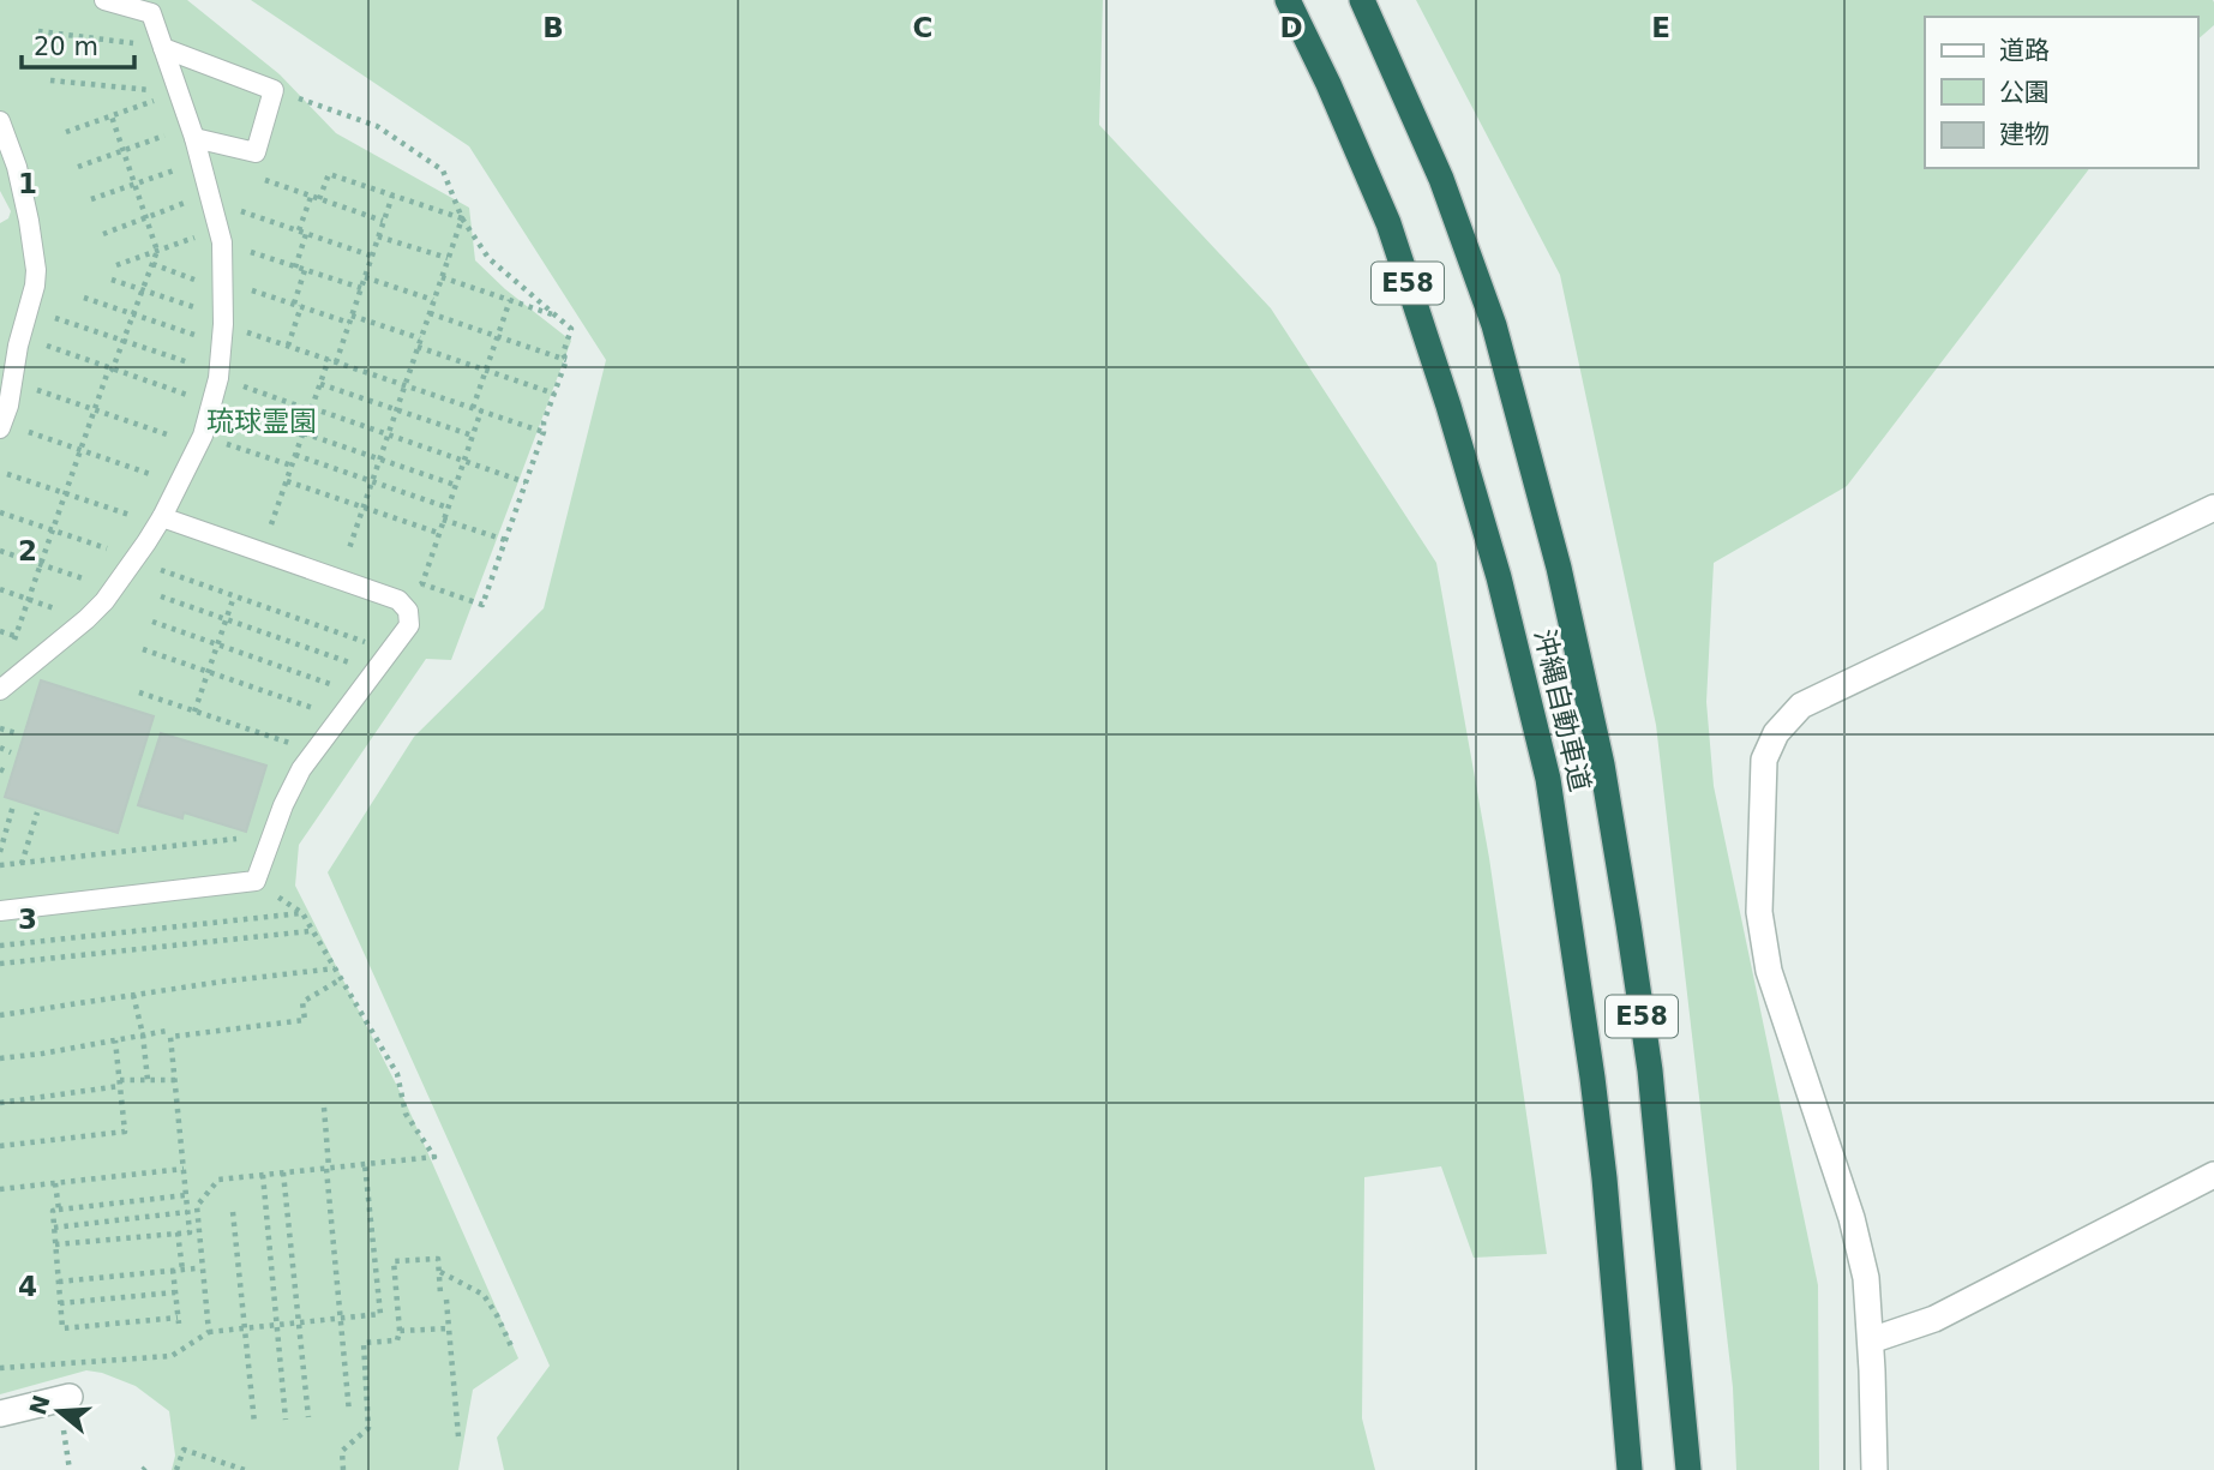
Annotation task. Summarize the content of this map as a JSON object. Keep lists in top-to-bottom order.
{
  "streets": {
    "highway": ["E58", "沖縄自動車道"]
  },
  "parks": ["琉球霊園"],
  "legend": ["道路", "公園", "建物"],
  "scale_bar": "20 m",
  "north": "left",
  "grid": {
    "columns": [
      "B",
      "C",
      "D",
      "E"
    ],
    "rows": [
      "1",
      "2",
      "3",
      "4"
    ]
  }
}
